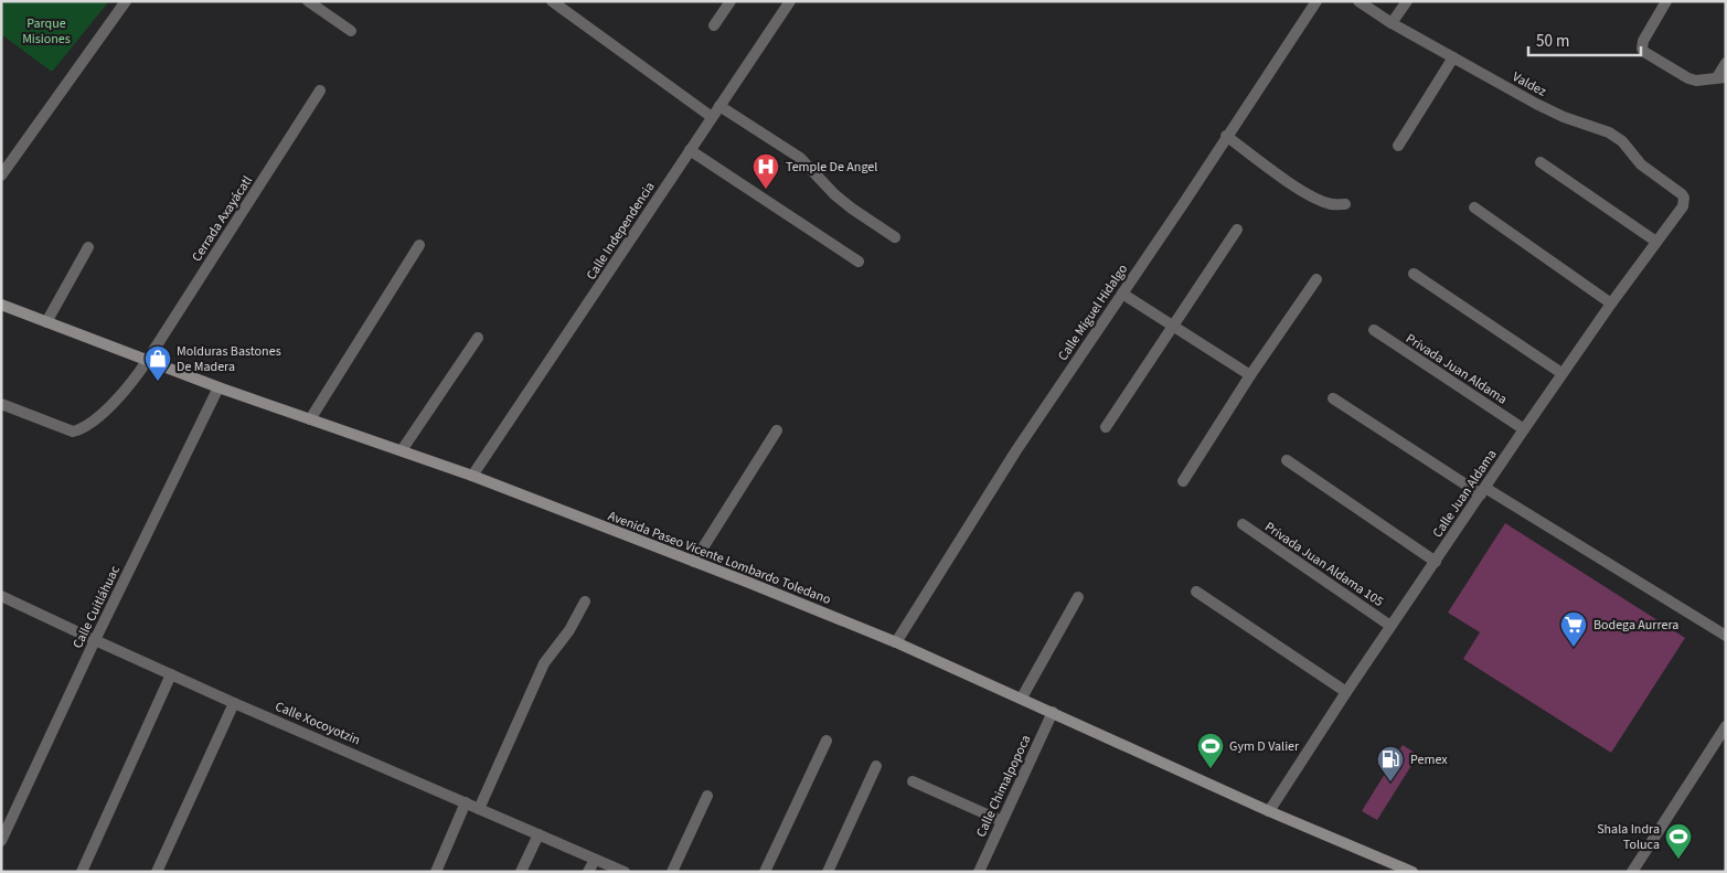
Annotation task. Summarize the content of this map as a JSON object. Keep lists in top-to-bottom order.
{
  "streets": {
    "main road": ["Avenida Paseo Vicente Lombardo Toledano"],
    "street": [
      "Valdez",
      "Cerrada Axayácatl",
      "Calle Independencia",
      "Calle Miguel Hidalgo",
      "Privada Juan Aldama",
      "Calle Juan Aldama",
      "Privada Juan Aldama 105",
      "Calle Cuitláhuac",
      "Calle Xocoyotzin",
      "Calle Chimalpopoca"
    ]
  },
  "crossings": [
    ["Valdez", "Calle Juan Aldama"],
    ["Cerrada Axayácatl", "Avenida Paseo Vicente Lombardo Toledano"],
    ["Calle Independencia", "Avenida Paseo Vicente Lombardo Toledano"],
    ["Calle Miguel Hidalgo", "Avenida Paseo Vicente Lombardo Toledano"],
    ["Privada Juan Aldama", "Calle Juan Aldama"],
    ["Calle Juan Aldama", "Avenida Paseo Vicente Lombardo Toledano"],
    ["Calle Juan Aldama", "Privada Juan Aldama 105"],
    ["Avenida Paseo Vicente Lombardo Toledano", "Calle Cuitláhuac"],
    ["Avenida Paseo Vicente Lombardo Toledano", "Calle Chimalpopoca"],
    ["Calle Cuitláhuac", "Calle Xocoyotzin"]
  ],
  "parks": ["Parque Misiones"],
  "places": {
    "hospital": ["Temple De Angel"],
    "shop": ["Molduras Bastones De Madera"],
    "supermarket": ["Bodega Aurrera"],
    "sports": ["Gym D Valier", "Shala Indra Toluca"],
    "fuel station": ["Pemex"]
  },
  "scale_bar": "50 m"
}
